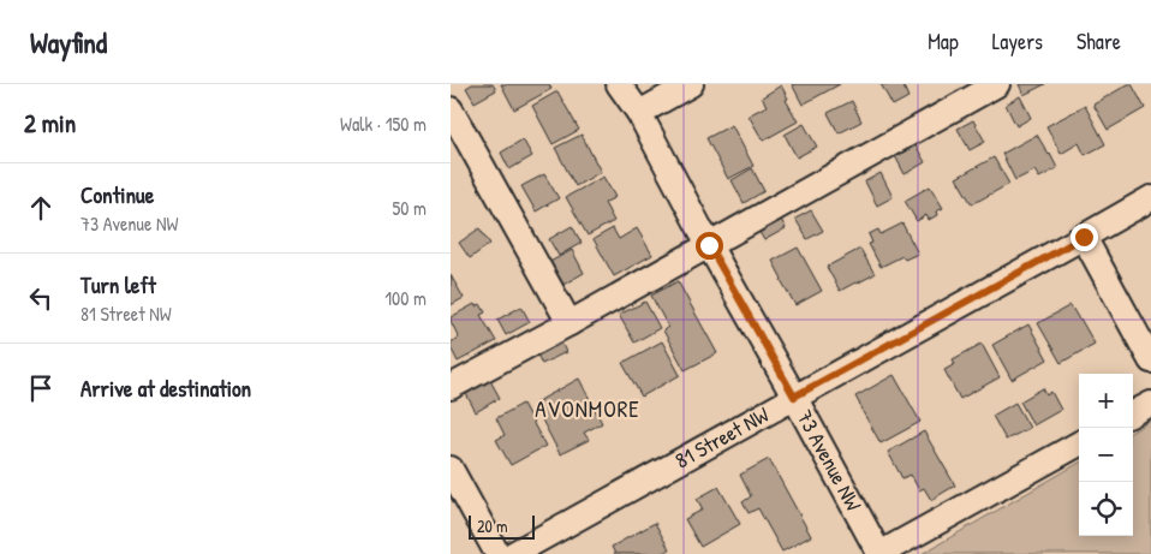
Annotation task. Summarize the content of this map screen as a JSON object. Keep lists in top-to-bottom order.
{
  "streets": {
    "street": ["81 Street NW", "73 Avenue NW"]
  },
  "crossings": [
    ["81 Street NW", "73 Avenue NW"]
  ],
  "districts": ["AVONMORE"],
  "scale_bar": "20 m",
  "page": {
    "header": "Wayfind",
    "nav": ["Map", "Layers", "Share"],
    "heading": ["2 min", "Walk · 150 m"],
    "list": [
      ["Continue", "73 Avenue NW", "50 m"],
      ["Turn left", "81 Street NW", "100 m"],
      "Arrive at destination"
    ],
    "map_buttons": ["+", "−"],
    "scale": "20 m"
  }
}
